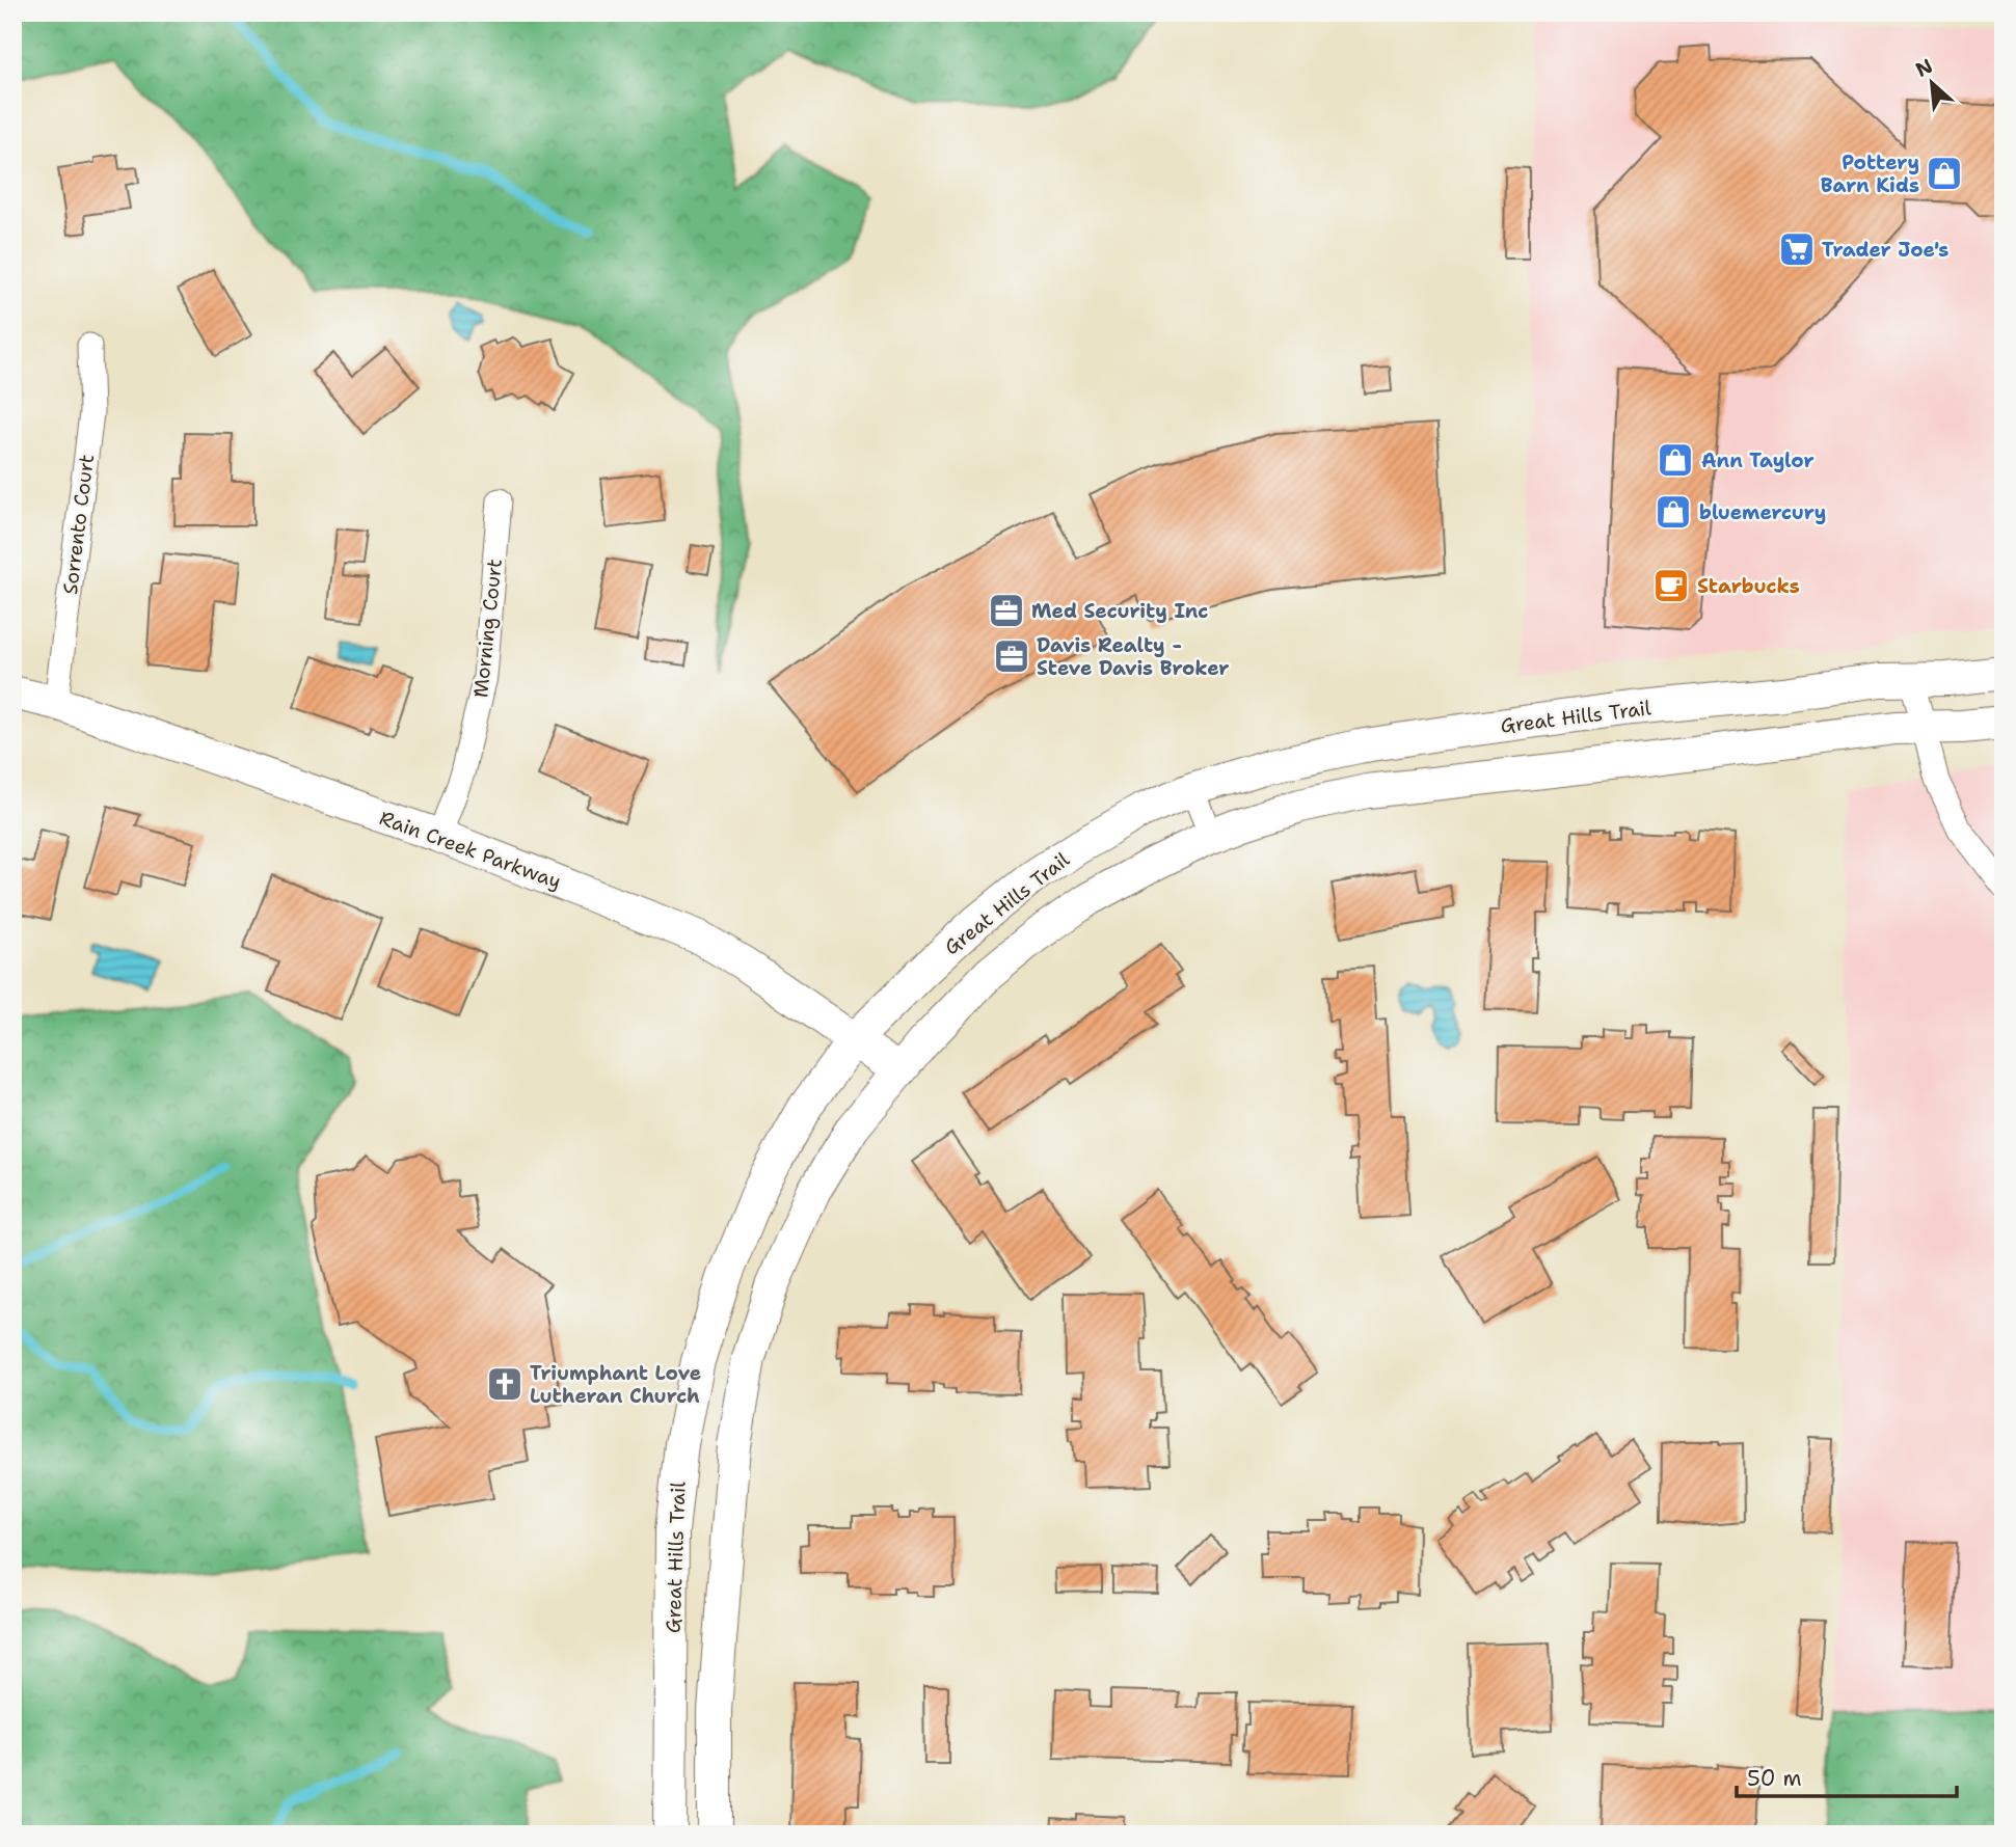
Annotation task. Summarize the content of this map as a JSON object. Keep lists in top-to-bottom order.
{
  "streets": {
    "street": [
      "Sorrento Court",
      "Morning Court",
      "Great Hills Trail",
      "Rain Creek Parkway"
    ]
  },
  "crossings": [
    ["Sorrento Court", "Rain Creek Parkway"],
    ["Morning Court", "Rain Creek Parkway"],
    ["Great Hills Trail", "Rain Creek Parkway"]
  ],
  "places": {
    "shop": ["Pottery Barn Kids", "Ann Taylor", "bluemercury"],
    "supermarket": ["Trader Joe's"],
    "cafe": ["Starbucks"],
    "office": ["Med Security Inc", "Davis Realty - Steve Davis Broker"],
    "church": ["Triumphant Love Lutheran Church"]
  },
  "scale_bar": "50 m",
  "north": "top left"
}
